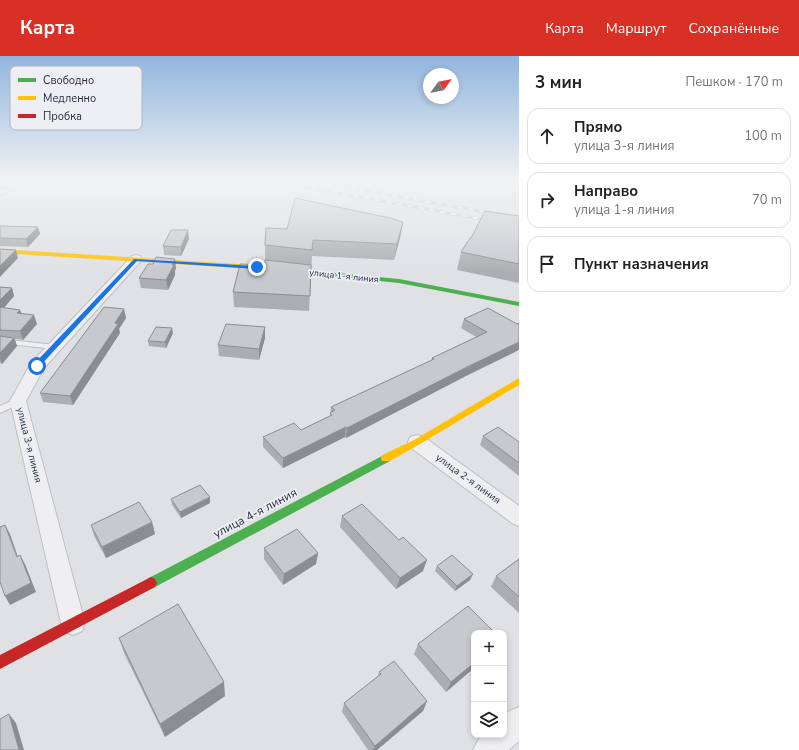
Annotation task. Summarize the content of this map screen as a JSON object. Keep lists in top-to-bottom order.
{
  "streets": {
    "street": [
      "улица 1-я линия",
      "улица 3-я линия",
      "улица 2-я линия",
      "улица 4-я линия"
    ]
  },
  "crossings": [
    ["улица 1-я линия", "улица 3-я линия"],
    ["улица 3-я линия", "улица 4-я линия"],
    ["улица 2-я линия", "улица 4-я линия"]
  ],
  "legend": ["Свободно", "Медленно", "Пробка"],
  "north": "top right",
  "page": {
    "header": "Карта",
    "nav": ["Карта", "Маршрут", "Сохранённые"],
    "heading": ["3 мин", "Пешком · 170 m"],
    "list": [
      ["Прямо", "улица 3-я линия", "100 m"],
      ["Направо", "улица 1-я линия", "70 m"],
      "Пункт назначения"
    ],
    "map_buttons": ["+", "−"]
  }
}
